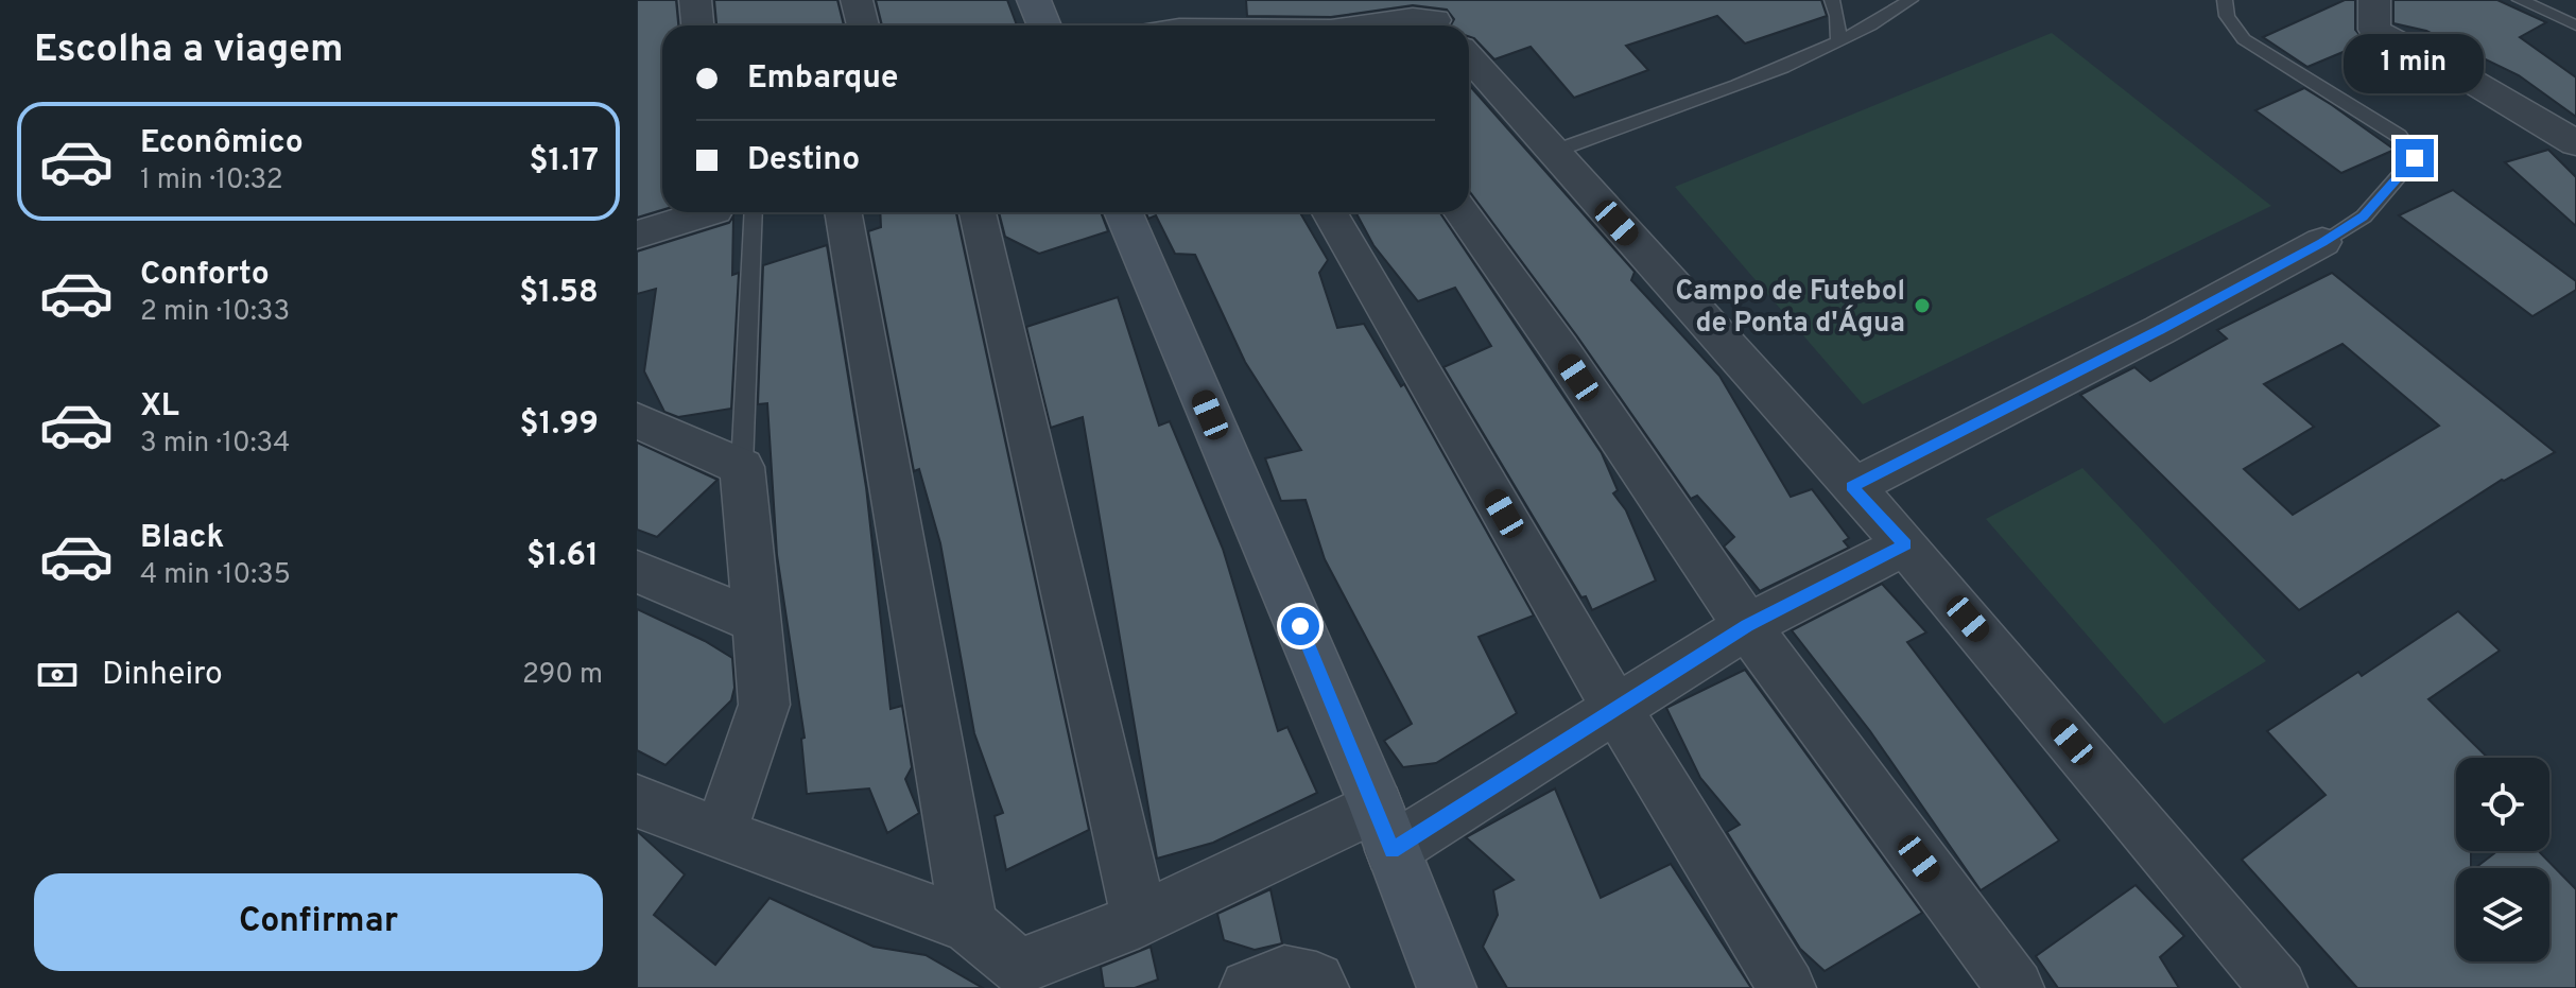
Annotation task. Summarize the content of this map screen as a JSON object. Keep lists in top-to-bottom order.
{
  "places": ["Campo de Futebol de Ponta d'Água"],
  "page": {
    "heading": "Escolha a viagem",
    "banner": ["Embarque", "Destino"],
    "bubble": "1 min",
    "list": [
      {
        "name": "Econômico",
        "note": "1 min · 10:32",
        "value": "$1.17"
      },
      {
        "name": "Conforto",
        "note": "2 min · 10:33",
        "value": "$1.58"
      },
      {
        "name": "XL",
        "note": "3 min · 10:34",
        "value": "$1.99"
      },
      {
        "name": "Black",
        "note": "4 min · 10:35",
        "value": "$1.61"
      }
    ],
    "pay": ["Dinheiro", "290 m"],
    "buttons": "Confirmar"
  }
}
